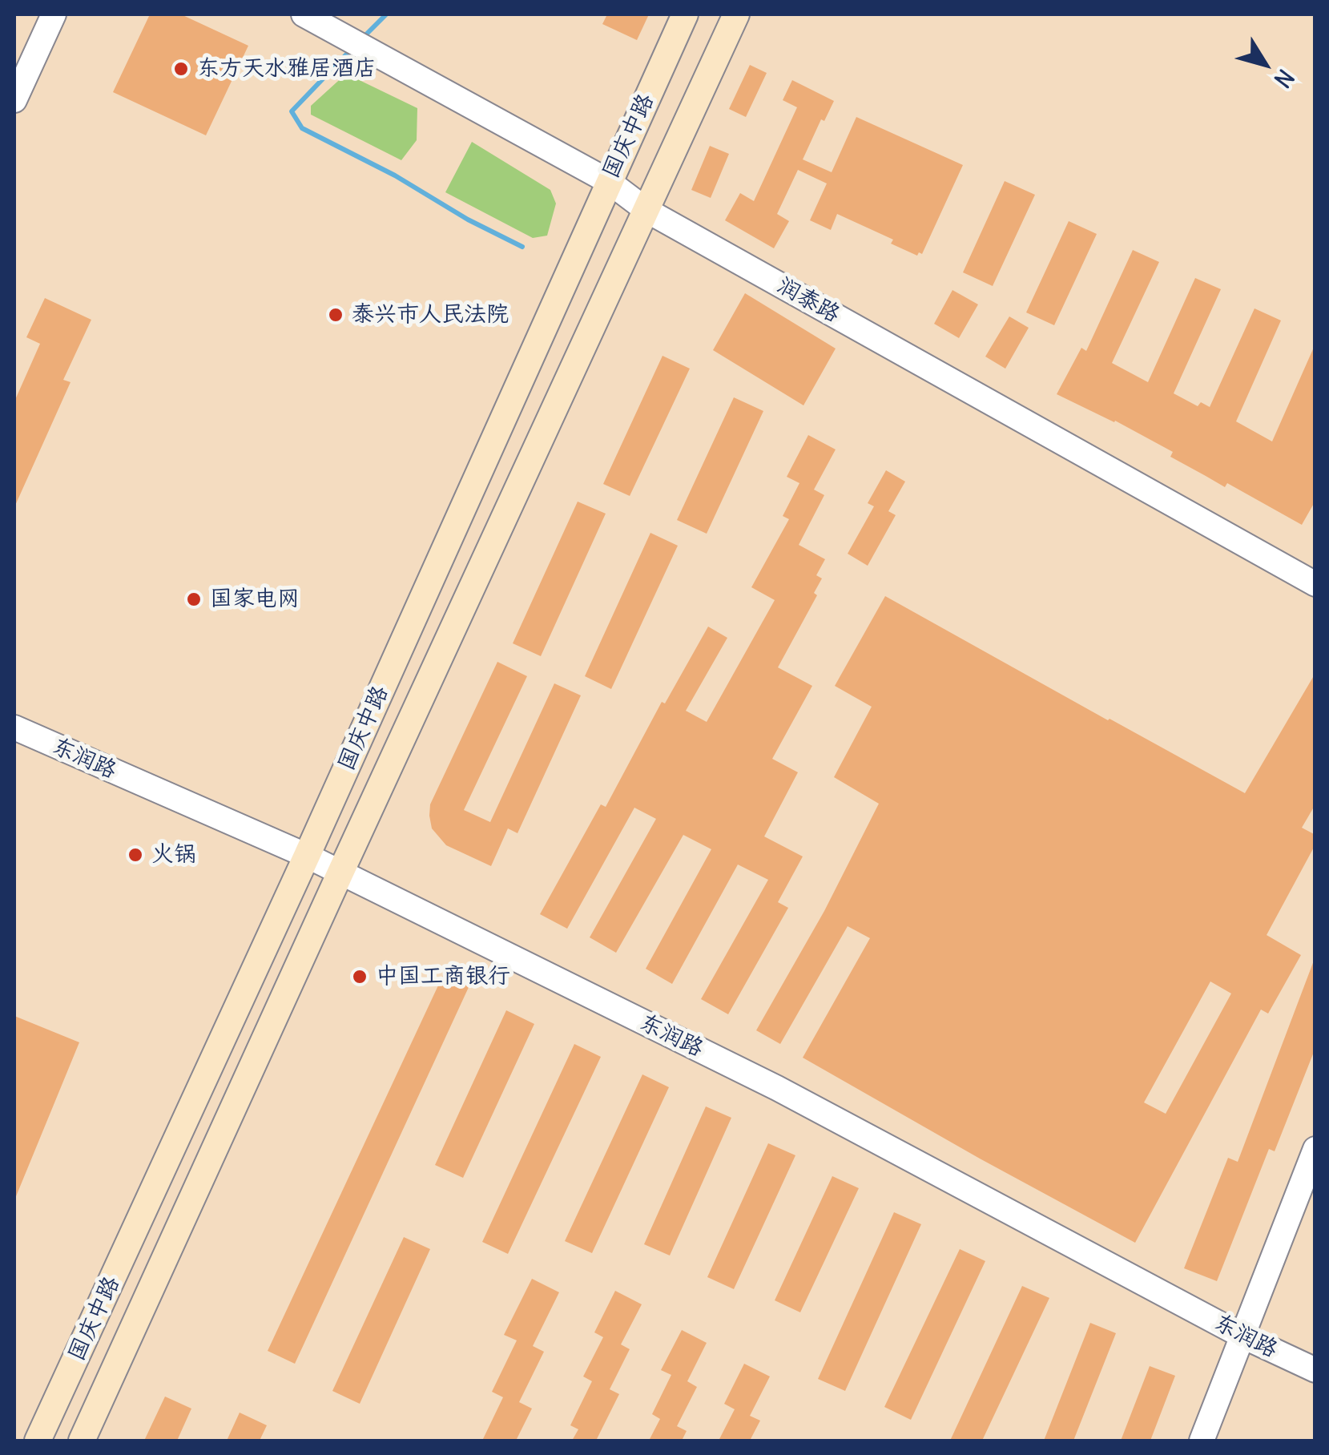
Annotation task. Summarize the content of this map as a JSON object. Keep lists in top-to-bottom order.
{
  "streets": {
    "main road": ["国庆中路"],
    "street": ["润泰路", "东润路"]
  },
  "crossings": [
    ["国庆中路", "润泰路"],
    ["国庆中路", "东润路"]
  ],
  "places": [
    "东方天水雅居酒店",
    "泰兴市人民法院",
    "国家电网",
    "火锅",
    "中国工商银行"
  ],
  "north": "bottom right"
}
